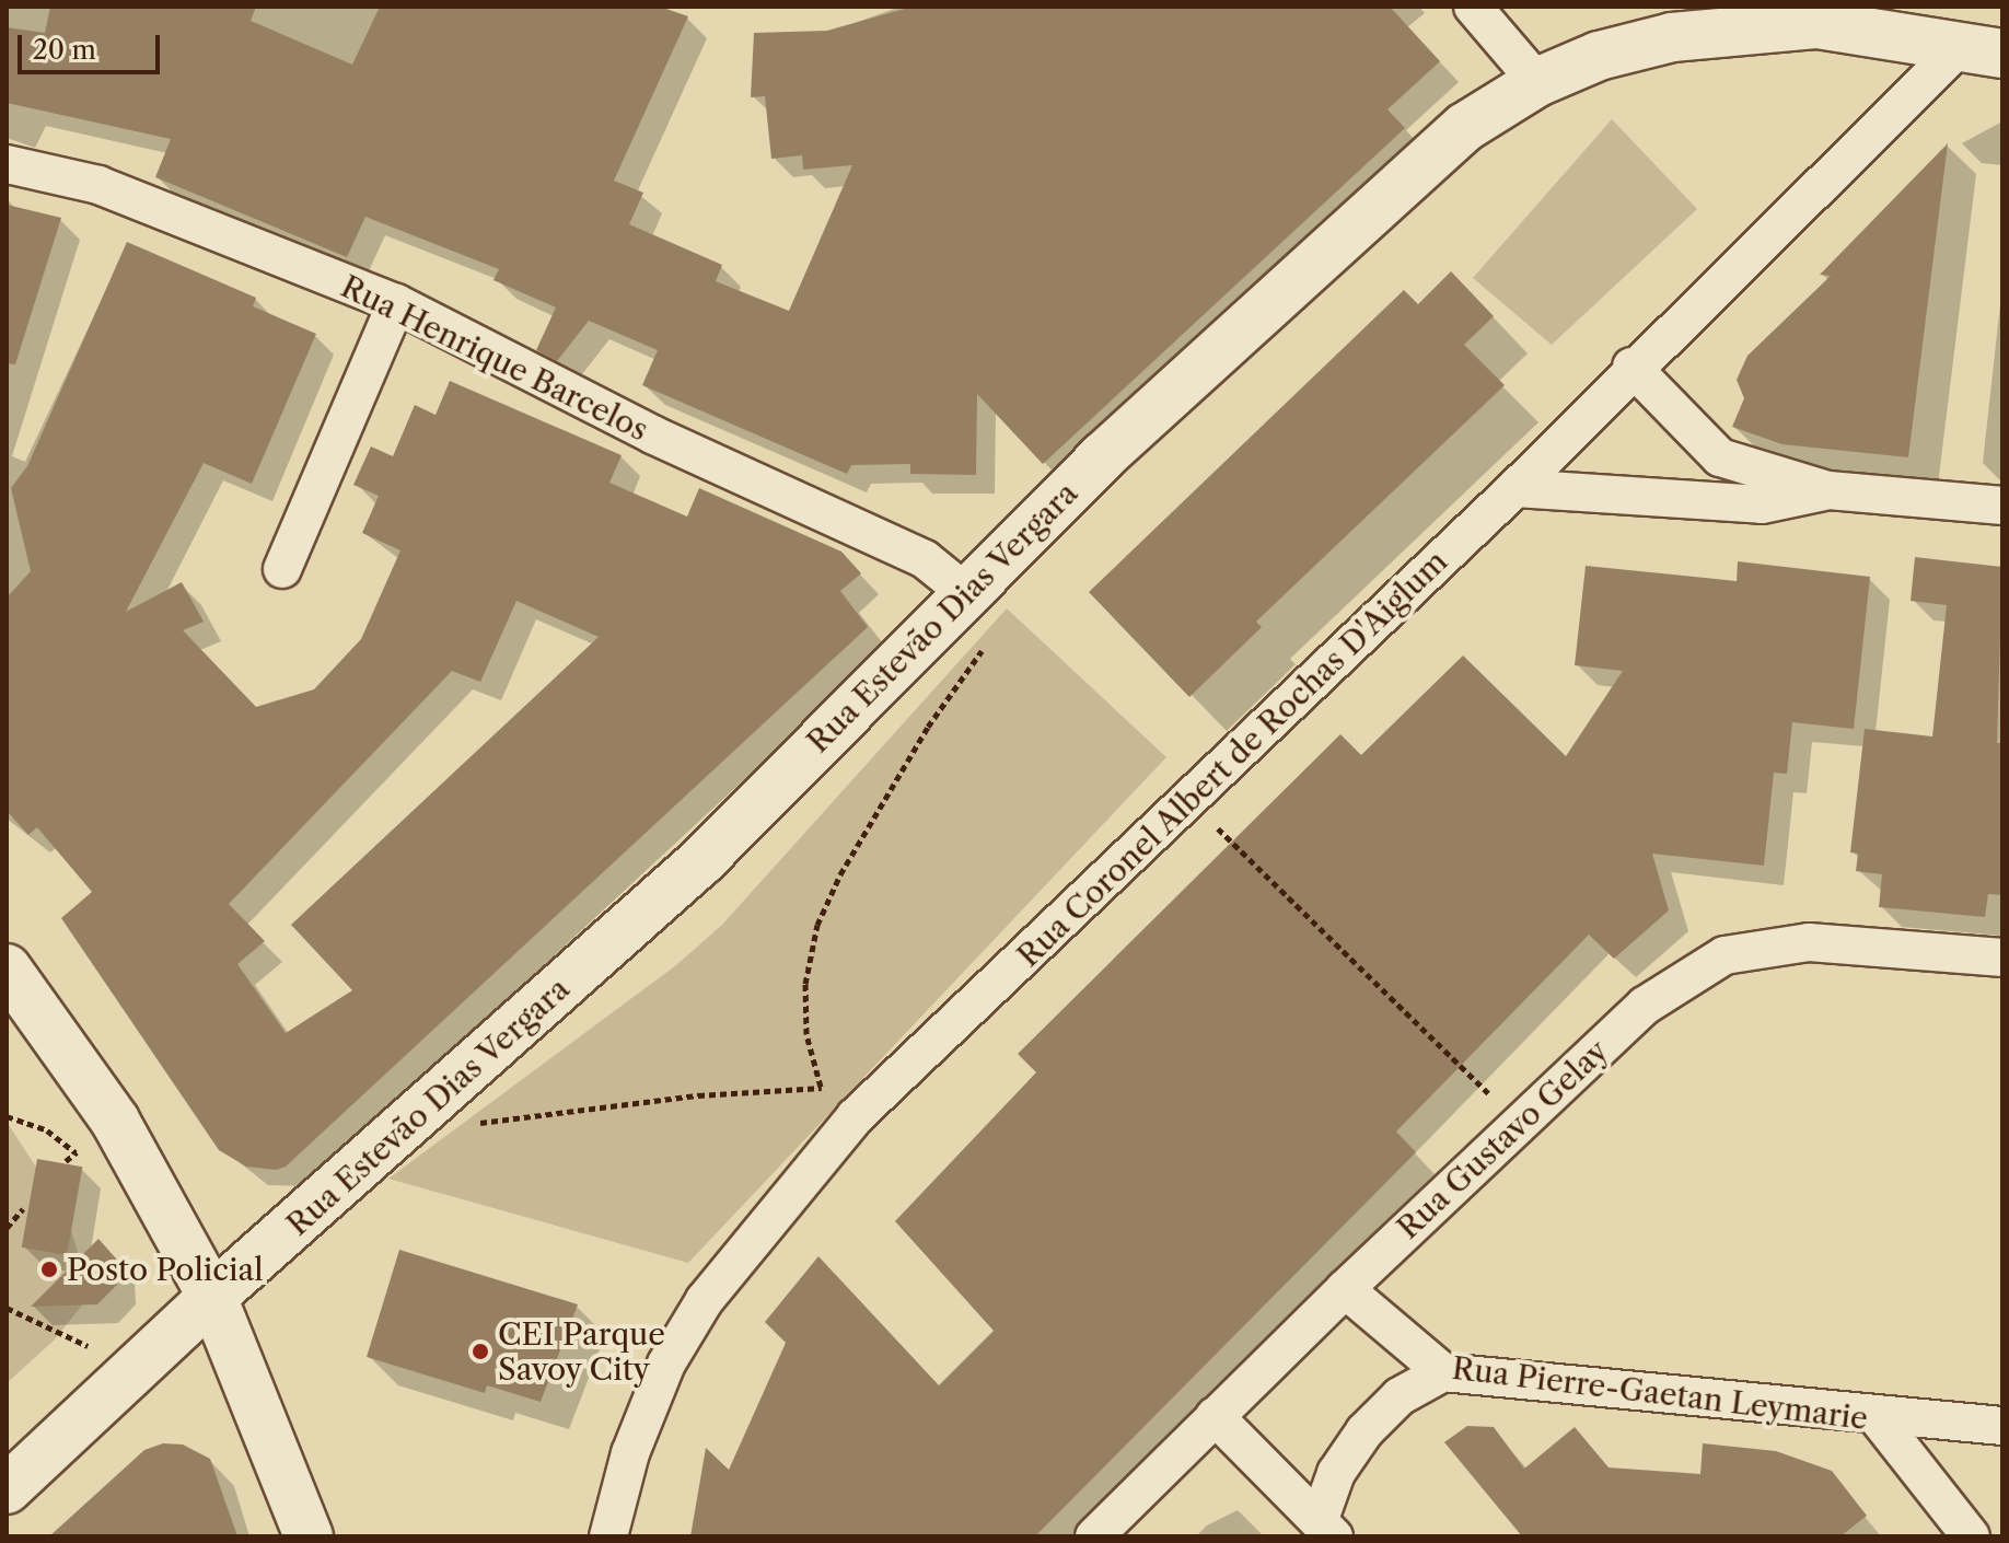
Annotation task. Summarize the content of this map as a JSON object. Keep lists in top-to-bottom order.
{
  "streets": {
    "street": [
      "Rua Henrique Barcelos",
      "Rua Estevão Dias Vergara",
      "Rua Coronel Albert de Rochas D'Aiglum",
      "Rua Gustavo Gelay",
      "Rua Pierre-Gaetan Leymarie"
    ]
  },
  "crossings": [
    ["Rua Henrique Barcelos", "Rua Estevão Dias Vergara"],
    ["Rua Estevão Dias Vergara", "Rua Coronel Albert de Rochas D'Aiglum"],
    ["Rua Gustavo Gelay", "Rua Pierre-Gaetan Leymarie"]
  ],
  "places": ["Posto Policial", "CEI Parque Savoy City"],
  "scale_bar": "20 m"
}
